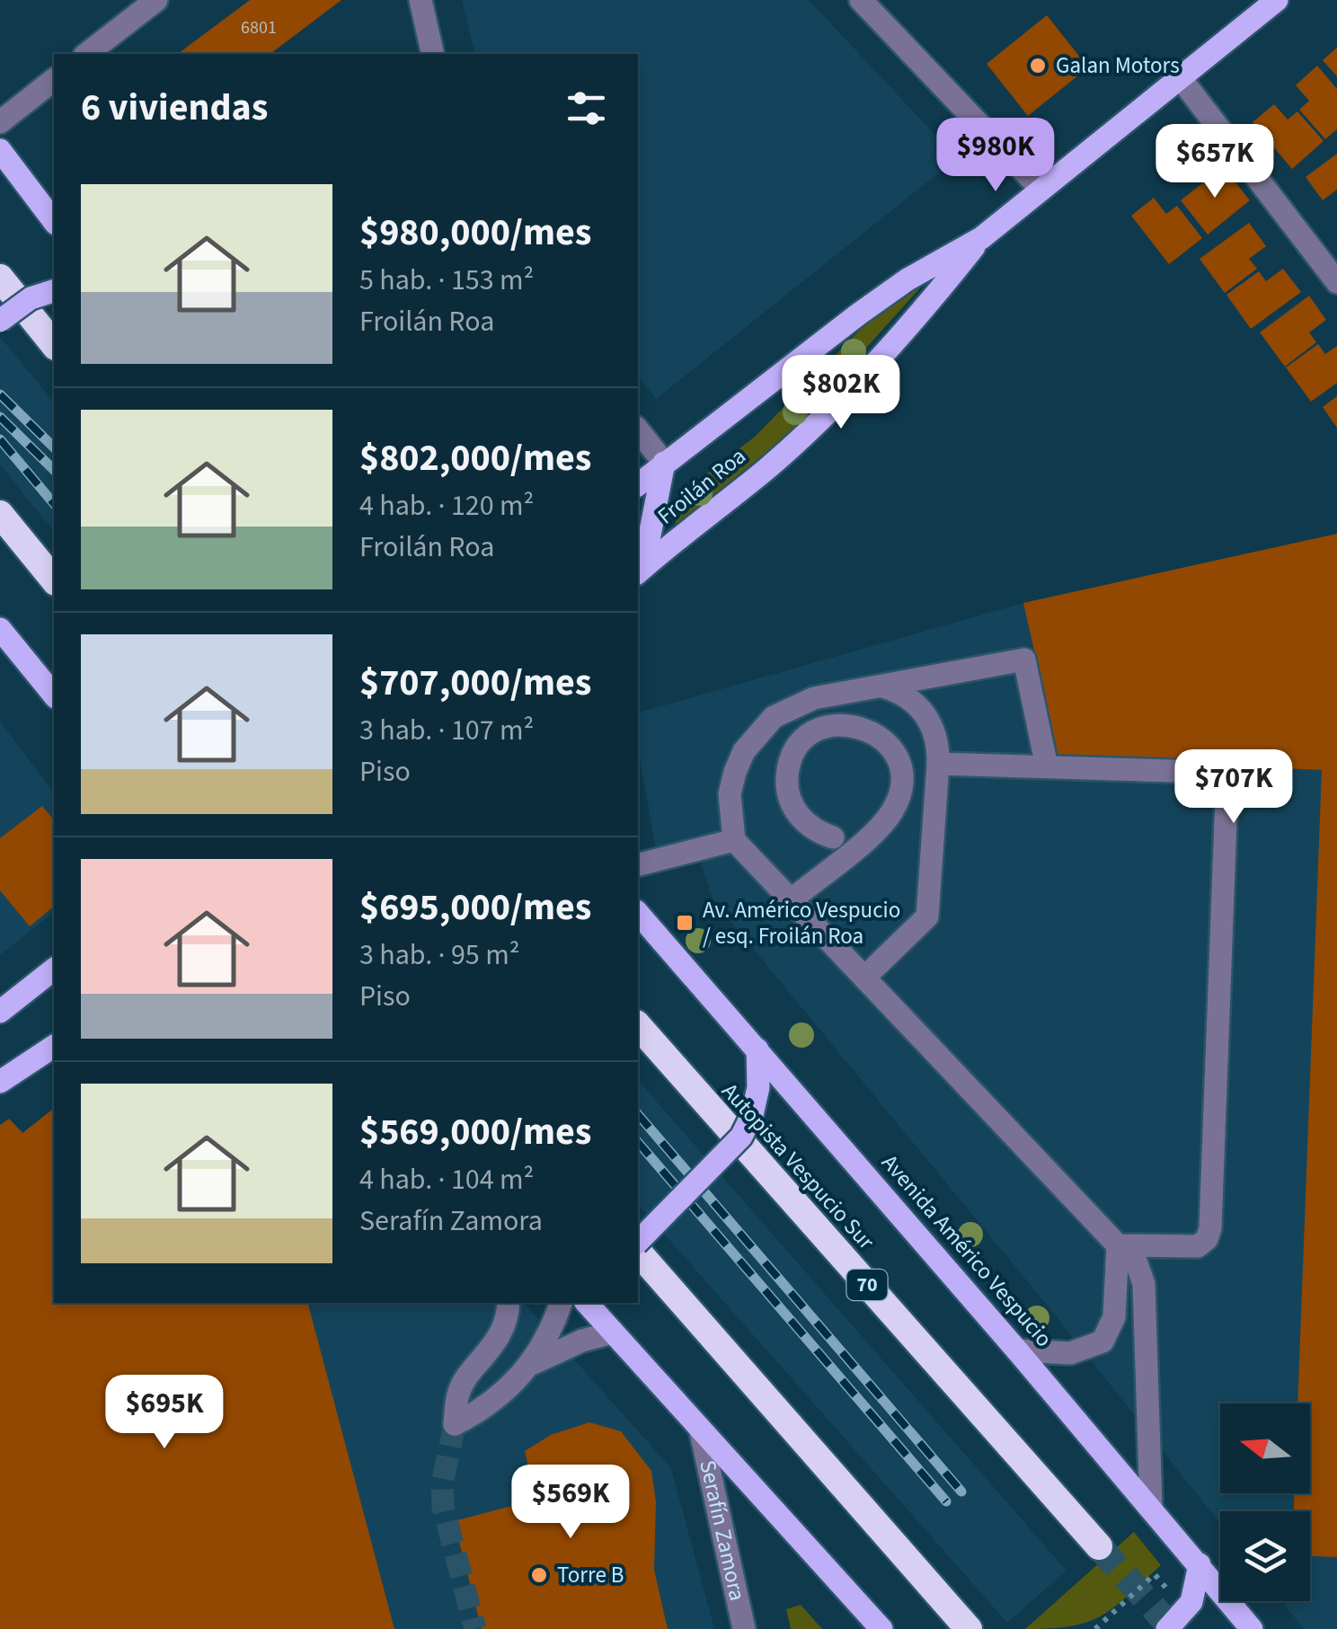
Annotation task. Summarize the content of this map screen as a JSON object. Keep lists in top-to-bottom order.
{
  "streets": {
    "highway": ["Autopista Vespucio Sur", "70"],
    "main road": ["Froilán Roa", "Avenida Américo Vespucio"],
    "street": ["Serafín Zamora"]
  },
  "places": {
    "other": ["Galan Motors", "Torre B"],
    "transit": ["Av. Américo Vespucio / esq. Froilán Roa"]
  },
  "house_numbers": ["6801"],
  "north": "left",
  "page": {
    "heading": "6 viviendas",
    "price": [
      "$980K",
      "$657K",
      "$802K",
      "$707K",
      "$695K",
      "$569K"
    ],
    "list": [
      {
        "name": "$980,000/mes",
        "note": "5 hab. · 153 m² · Froilán Roa"
      },
      {
        "name": "$802,000/mes",
        "note": "4 hab. · 120 m² · Froilán Roa"
      },
      {
        "name": "$707,000/mes",
        "note": "3 hab. · 107 m² · Piso"
      },
      {
        "name": "$695,000/mes",
        "note": "3 hab. · 95 m² · Piso"
      },
      {
        "name": "$569,000/mes",
        "note": "4 hab. · 104 m² · Serafín Zamora"
      }
    ]
  }
}
